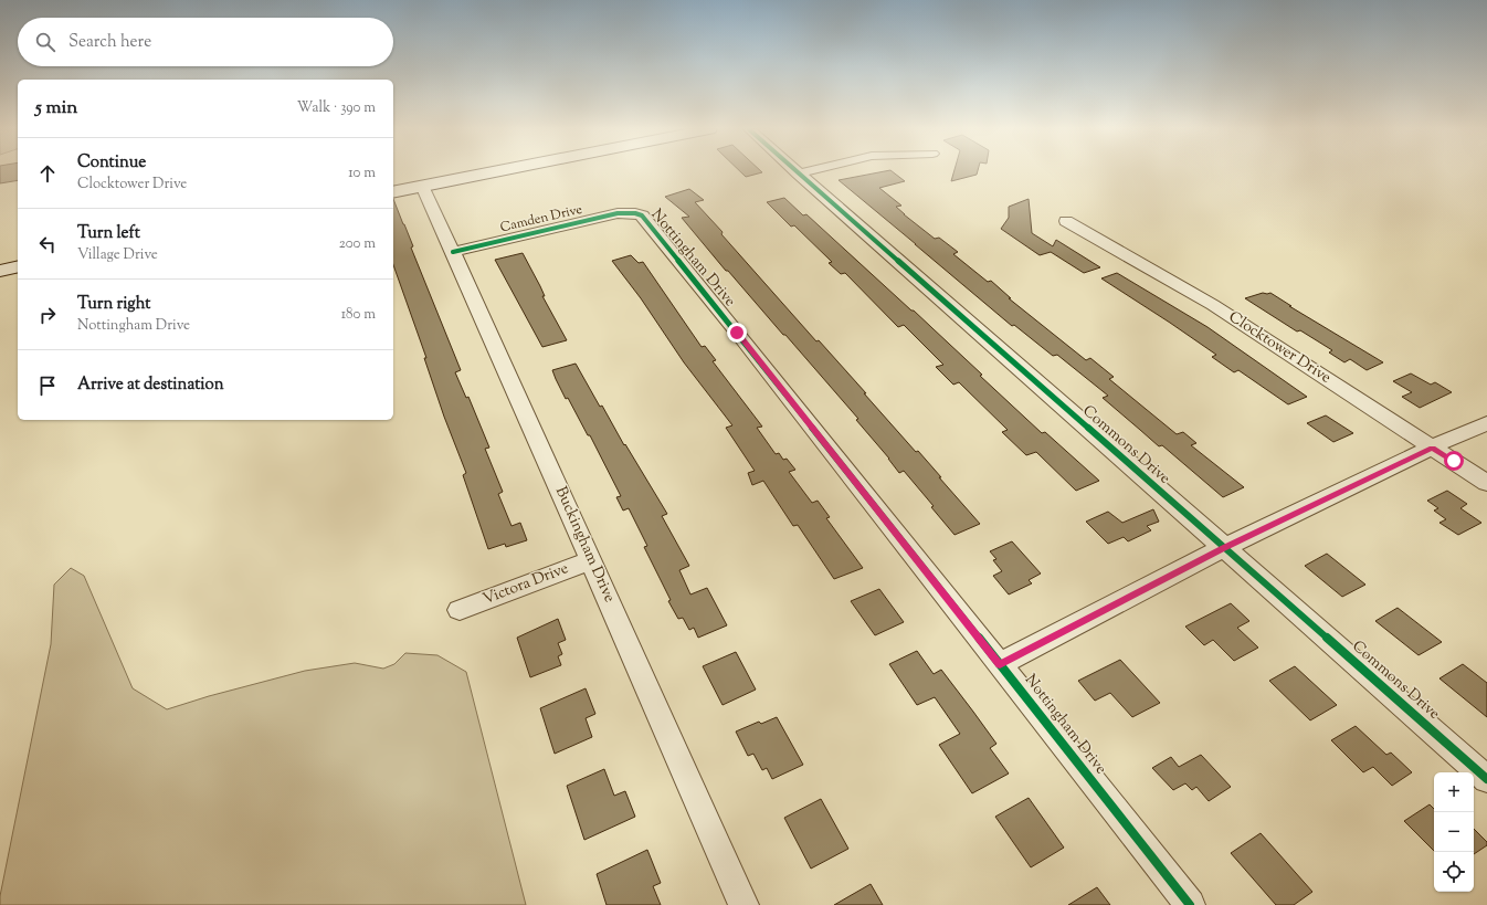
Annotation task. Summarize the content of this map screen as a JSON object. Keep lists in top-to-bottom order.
{
  "streets": {
    "street": [
      "Camden Drive",
      "Nottingham Drive",
      "Clocktower Drive",
      "Commons Drive",
      "Buckingham Drive",
      "Victora Drive"
    ]
  },
  "crossings": [
    ["Camden Drive", "Nottingham Drive"],
    ["Camden Drive", "Buckingham Drive"],
    ["Buckingham Drive", "Victora Drive"]
  ],
  "page": {
    "search": "Search here",
    "heading": ["5 min", "Walk · 390 m"],
    "list": [
      ["Continue", "Clocktower Drive", "10 m"],
      ["Turn left", "Village Drive", "200 m"],
      ["Turn right", "Nottingham Drive", "180 m"],
      "Arrive at destination"
    ],
    "map_buttons": ["+", "−"]
  }
}
